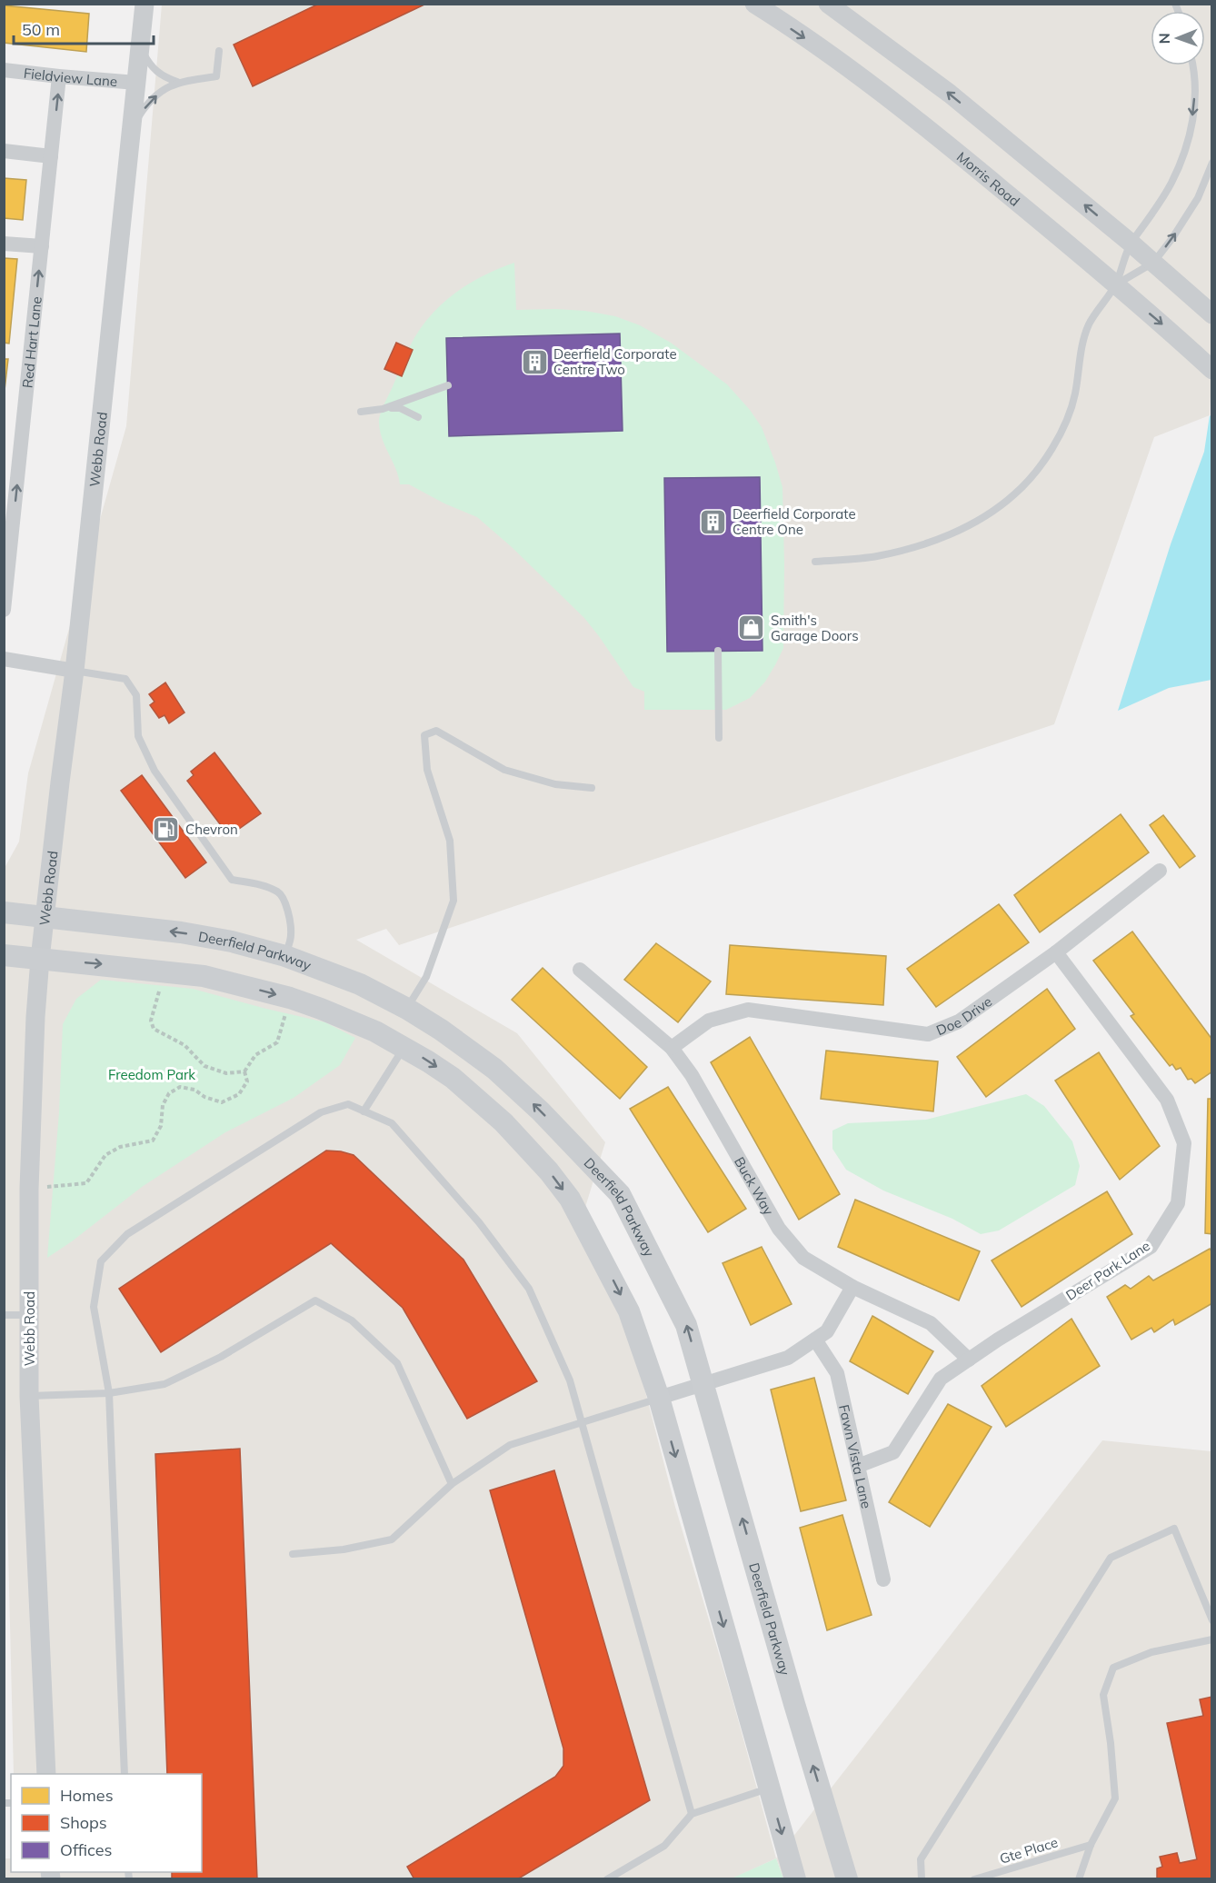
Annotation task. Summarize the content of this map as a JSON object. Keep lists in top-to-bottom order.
{
  "streets": {
    "main road": ["Deerfield Parkway"],
    "street": [
      "Fieldview Lane",
      "Morris Road",
      "Red Hart Lane",
      "Webb Road",
      "Doe Drive",
      "Buck Way",
      "Deer Park Lane",
      "Fawn Vista Lane"
    ],
    "lane": ["Gte Place"]
  },
  "crossings": [
    ["Fieldview Lane", "Red Hart Lane"],
    ["Fieldview Lane", "Webb Road"],
    ["Webb Road", "Deerfield Parkway"],
    ["Doe Drive", "Buck Way"],
    ["Doe Drive", "Deer Park Lane"],
    ["Buck Way", "Deer Park Lane"],
    ["Deer Park Lane", "Fawn Vista Lane"]
  ],
  "one_way": ["Red Hart Lane"],
  "parks": ["Freedom Park"],
  "places": {
    "building": ["Deerfield Corporate Centre Two", "Deerfield Corporate Centre One"],
    "shop": ["Smith's Garage Doors"],
    "fuel station": ["Chevron"]
  },
  "legend": ["Homes", "Shops", "Offices"],
  "scale_bar": "50 m",
  "north": "left"
}
